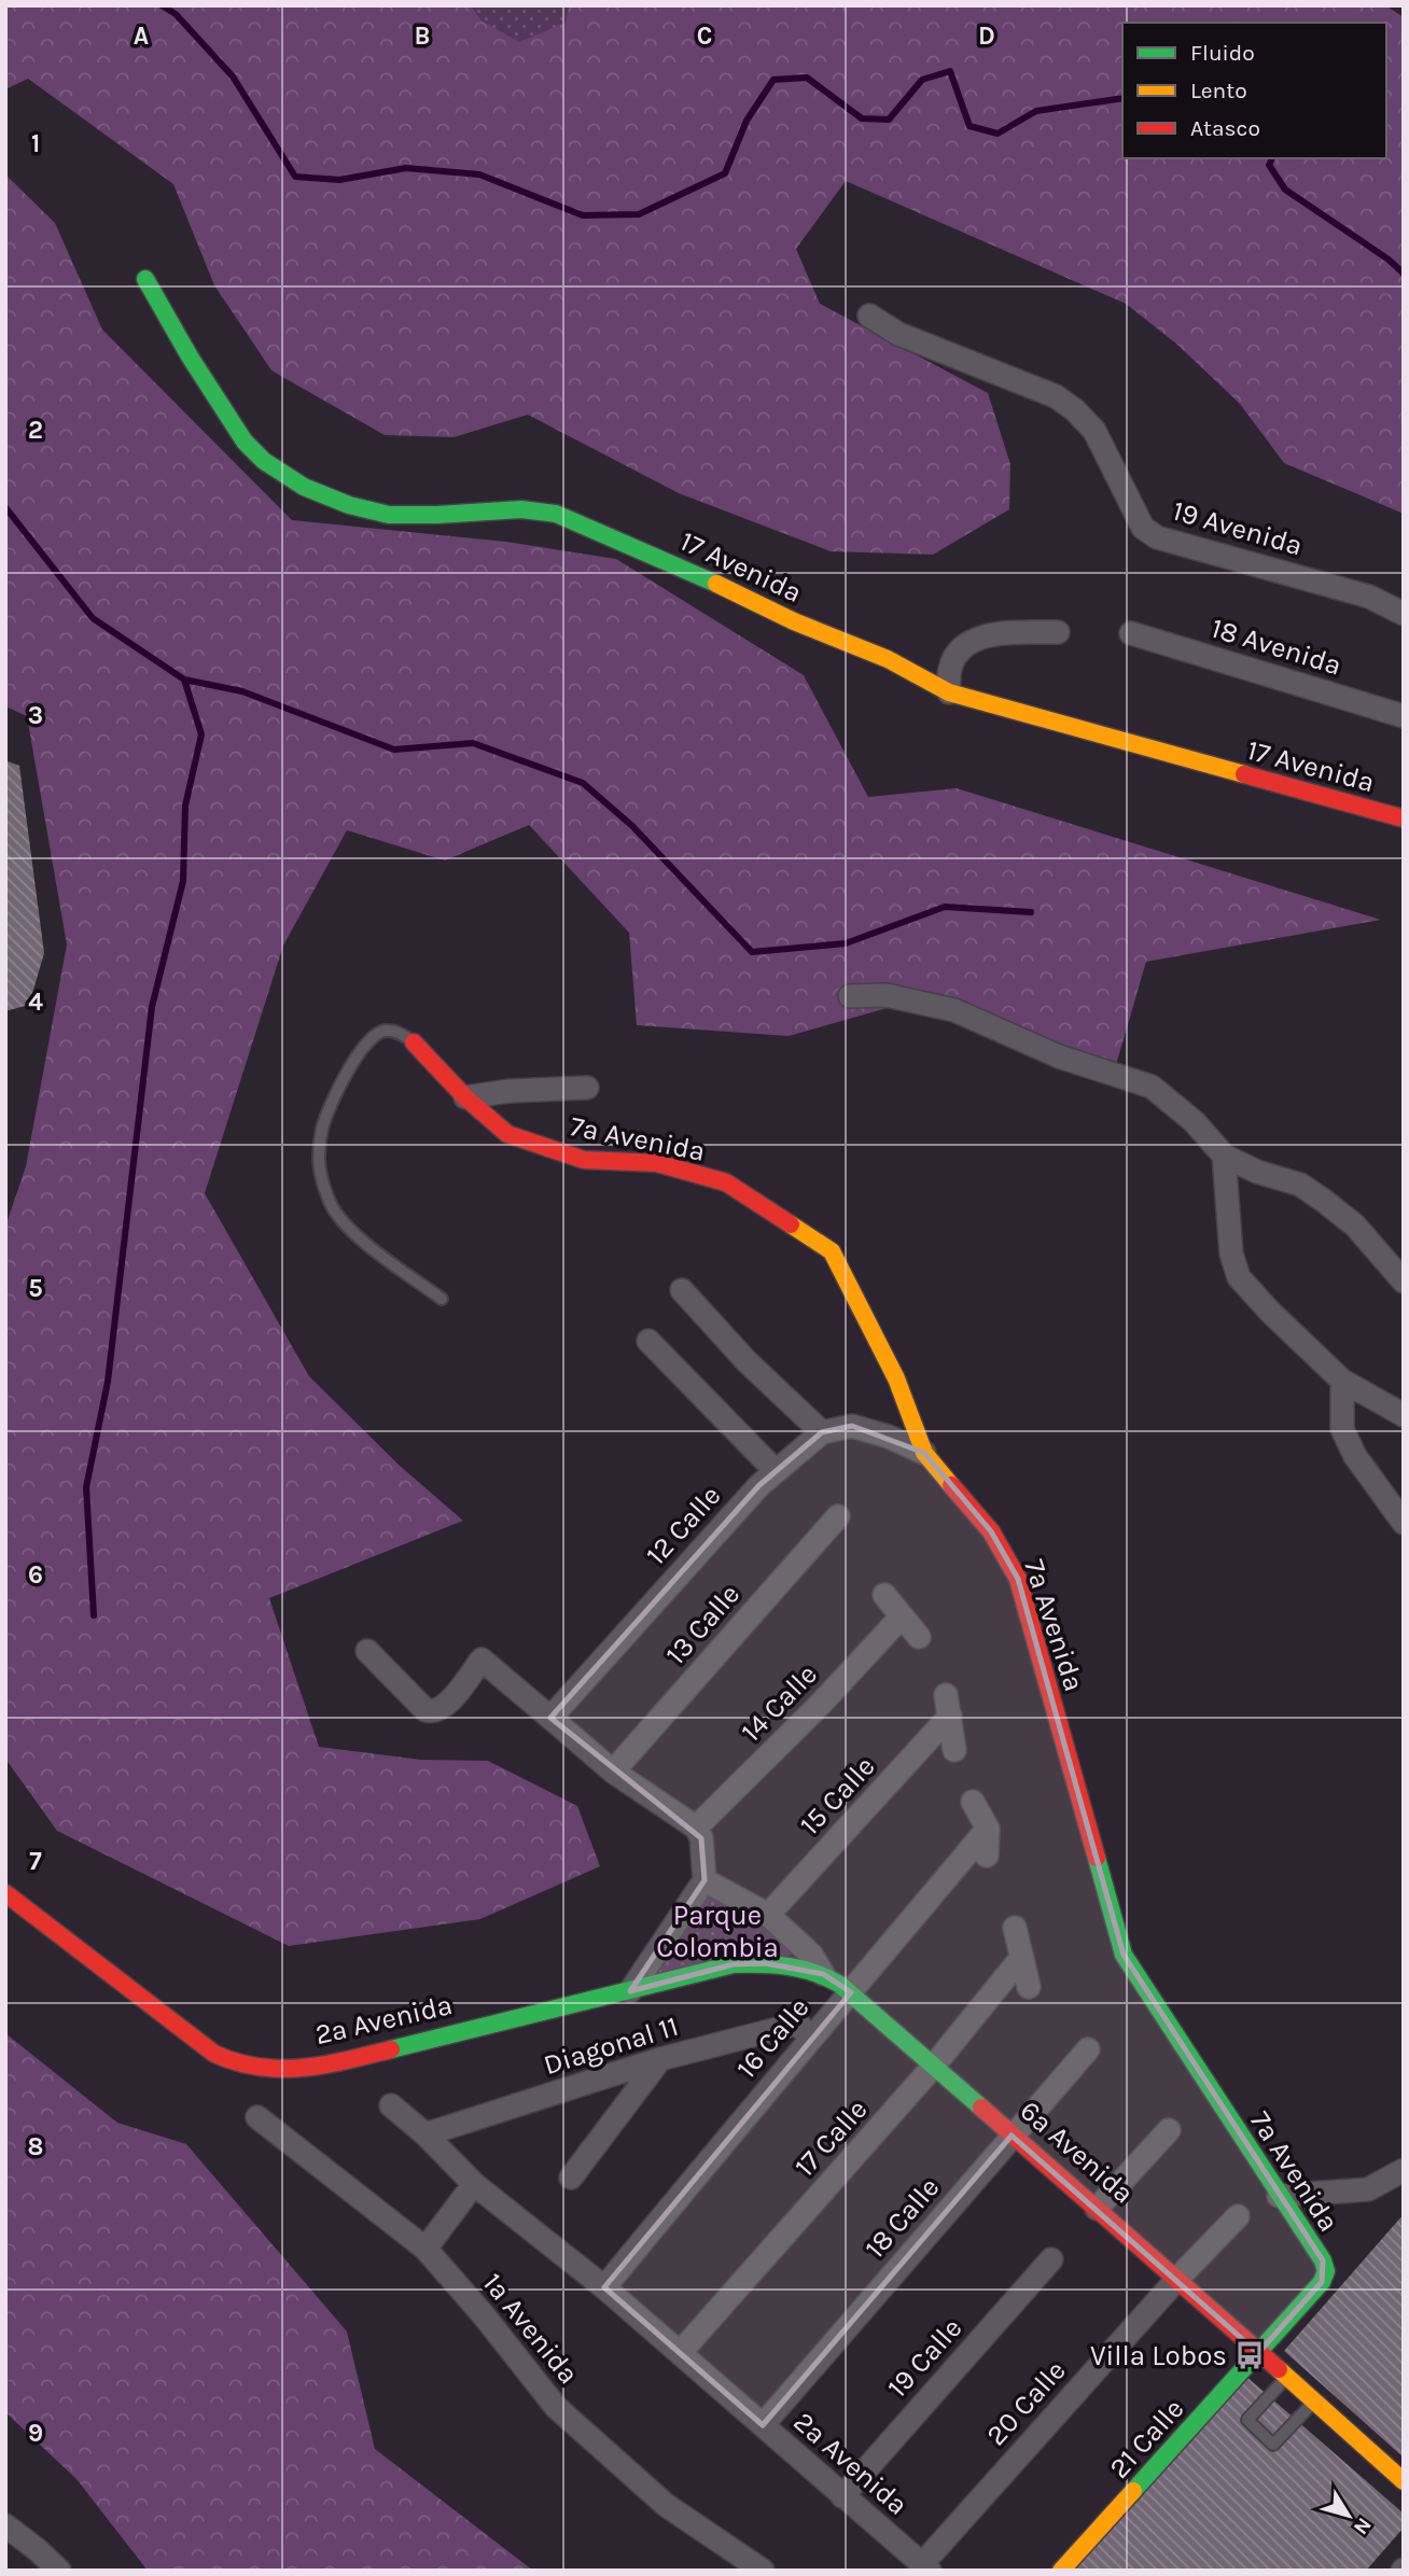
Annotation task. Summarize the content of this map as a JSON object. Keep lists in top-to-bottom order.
{
  "streets": {
    "street": [
      "19 Avenida",
      "17 Avenida",
      "18 Avenida",
      "7a Avenida",
      "12 Calle",
      "13 Calle",
      "14 Calle",
      "15 Calle",
      "2a Avenida",
      "16 Calle",
      "Diagonal 11",
      "17 Calle",
      "6a Avenida",
      "18 Calle",
      "1a Avenida",
      "19 Calle",
      "20 Calle",
      "21 Calle"
    ]
  },
  "crossings": [
    ["7a Avenida", "21 Calle"],
    ["15 Calle", "6a Avenida"],
    ["2a Avenida", "16 Calle"],
    ["2a Avenida", "Diagonal 11"],
    ["2a Avenida", "17 Calle"],
    ["2a Avenida", "6a Avenida"],
    ["2a Avenida", "18 Calle"],
    ["2a Avenida", "19 Calle"],
    ["2a Avenida", "20 Calle"],
    ["16 Calle", "Diagonal 11"],
    ["16 Calle", "6a Avenida"],
    ["17 Calle", "6a Avenida"],
    ["6a Avenida", "18 Calle"],
    ["6a Avenida", "20 Calle"],
    ["6a Avenida", "21 Calle"]
  ],
  "parks": ["Parque Colombia"],
  "places": {
    "bus stop": ["Villa Lobos"]
  },
  "legend": ["Fluido", "Lento", "Atasco"],
  "north": "bottom right",
  "grid": {
    "columns": [
      "A",
      "B",
      "C",
      "D"
    ],
    "rows": [
      "1",
      "2",
      "3",
      "4",
      "5",
      "6",
      "7",
      "8",
      "9"
    ]
  }
}
